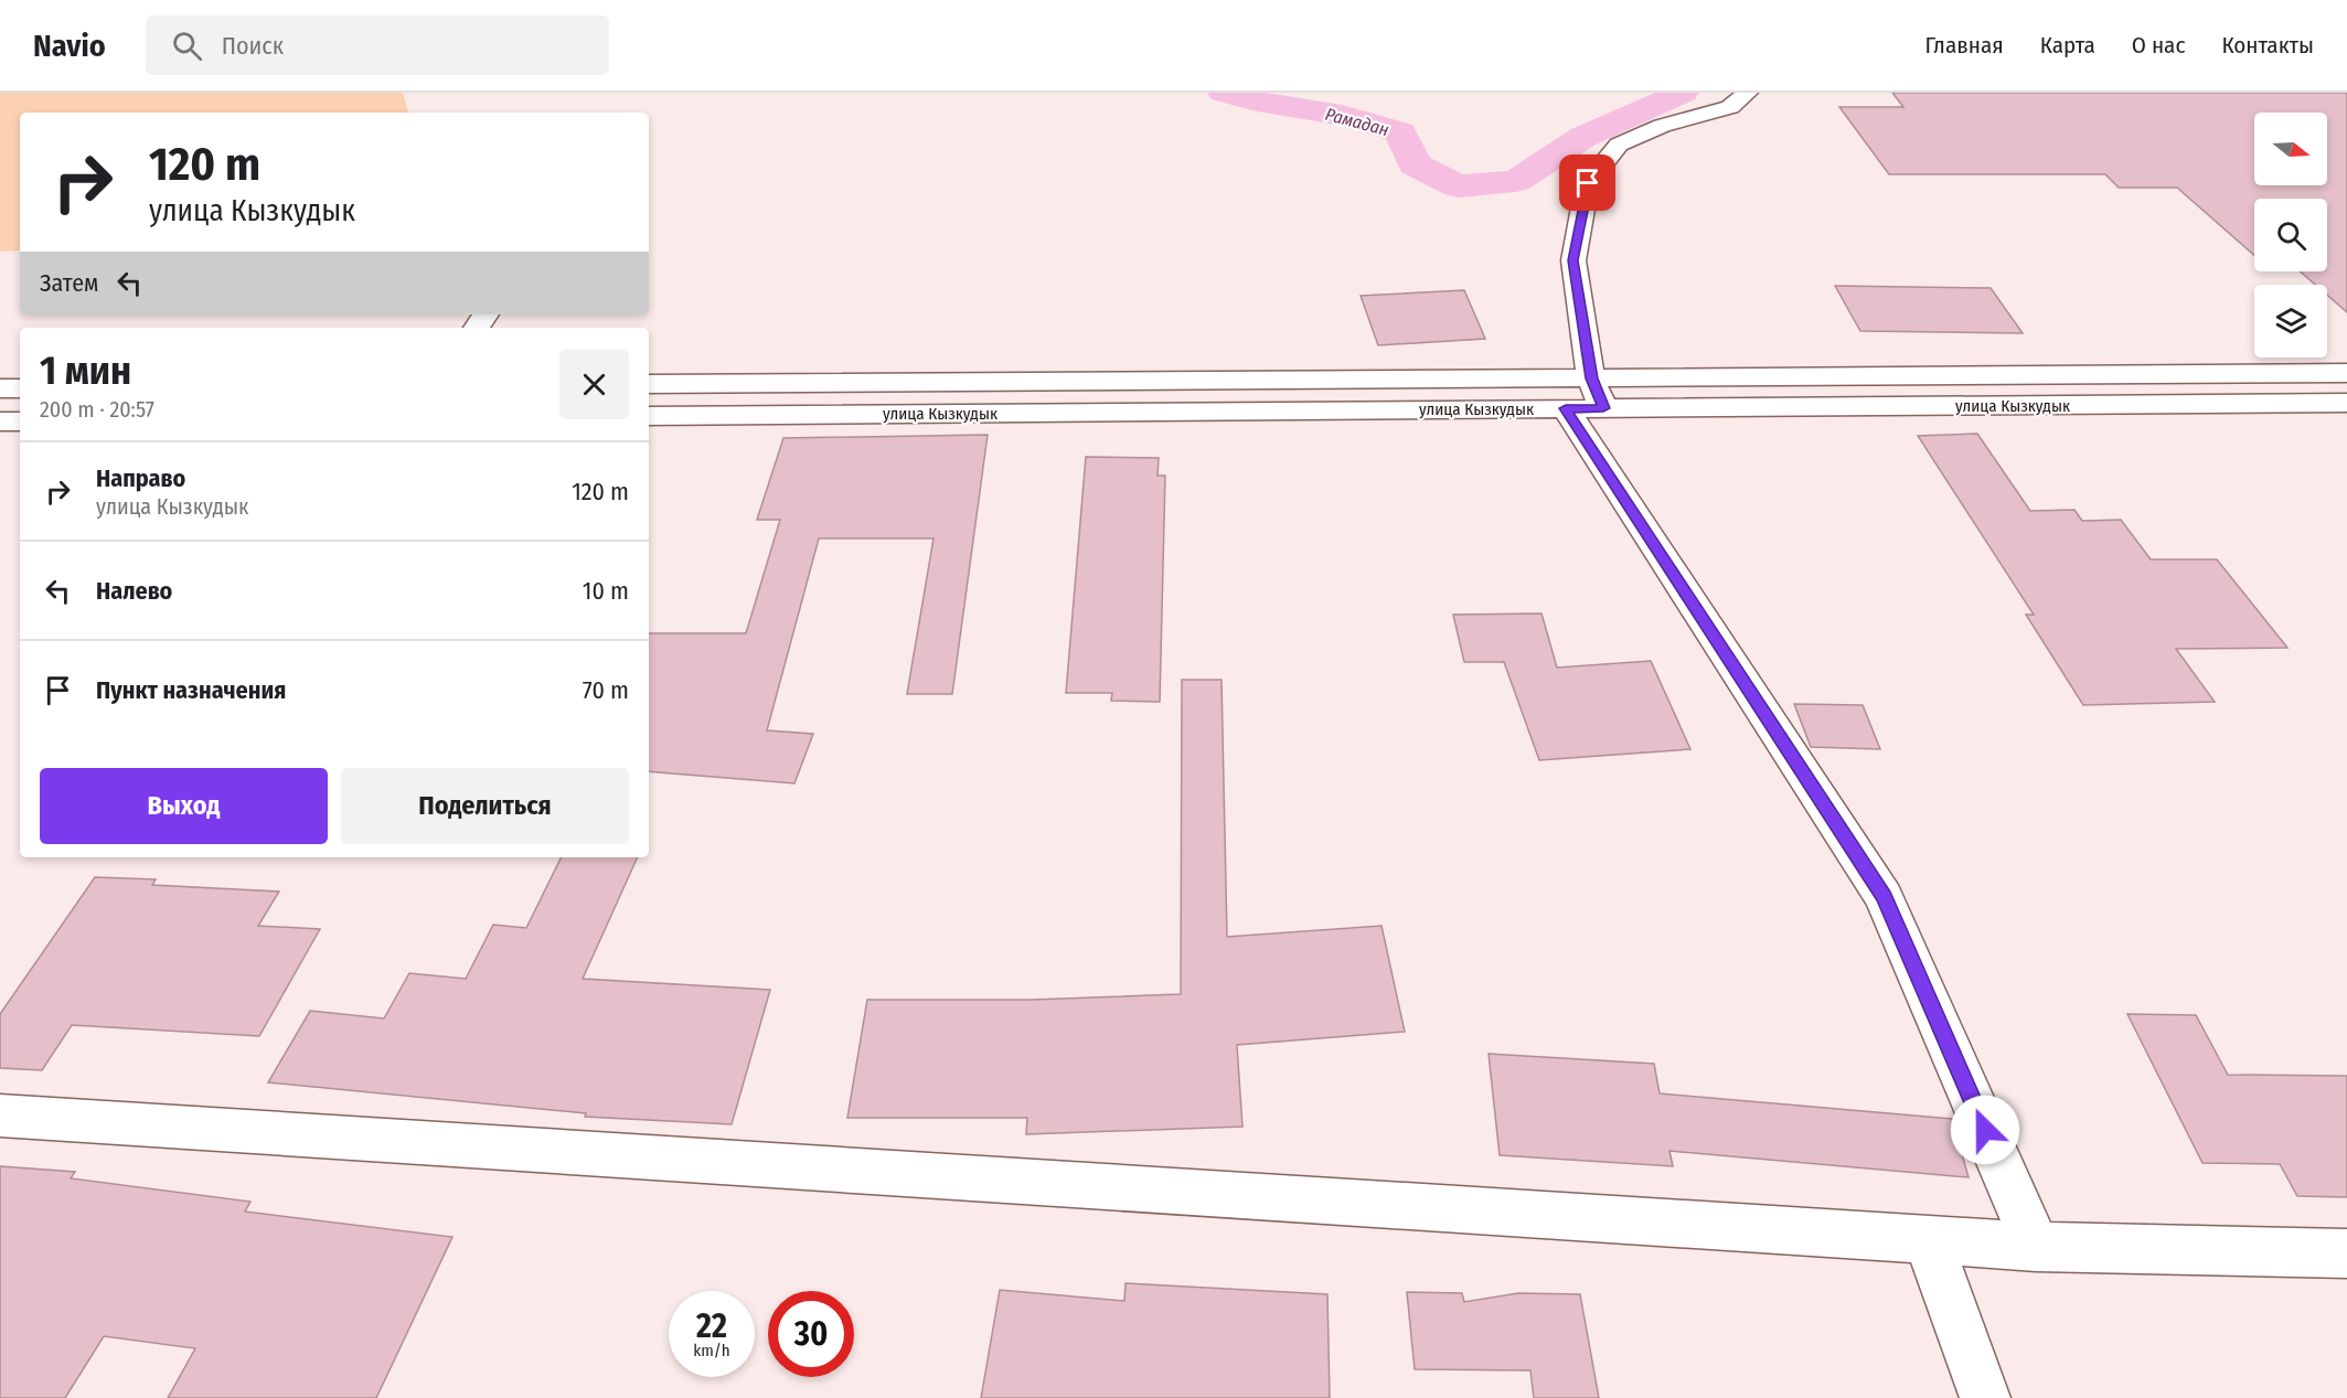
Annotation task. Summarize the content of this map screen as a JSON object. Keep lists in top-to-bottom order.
{
  "streets": {
    "street": ["улица Кызкудык"]
  },
  "water": ["Рамадан"],
  "north": "right",
  "page": {
    "header": "Navio",
    "search": "Поиск",
    "nav": [
      "Главная",
      "Карта",
      "О нас",
      "Контакты"
    ],
    "turn": ["120 m", "улица Кызкудык"],
    "then": "Затем",
    "heading": ["1 мин", "200 m · 20:57"],
    "list": [
      {
        "name": "Направо",
        "note": "улица Кызкудык",
        "value": "120 m"
      },
      {
        "name": "Налево",
        "value": "10 m"
      },
      {
        "name": "Пункт назначения",
        "value": "70 m"
      }
    ],
    "buttons": ["Выход", "Поделиться"],
    "speed": "22 km/h",
    "limit": "30"
  }
}
